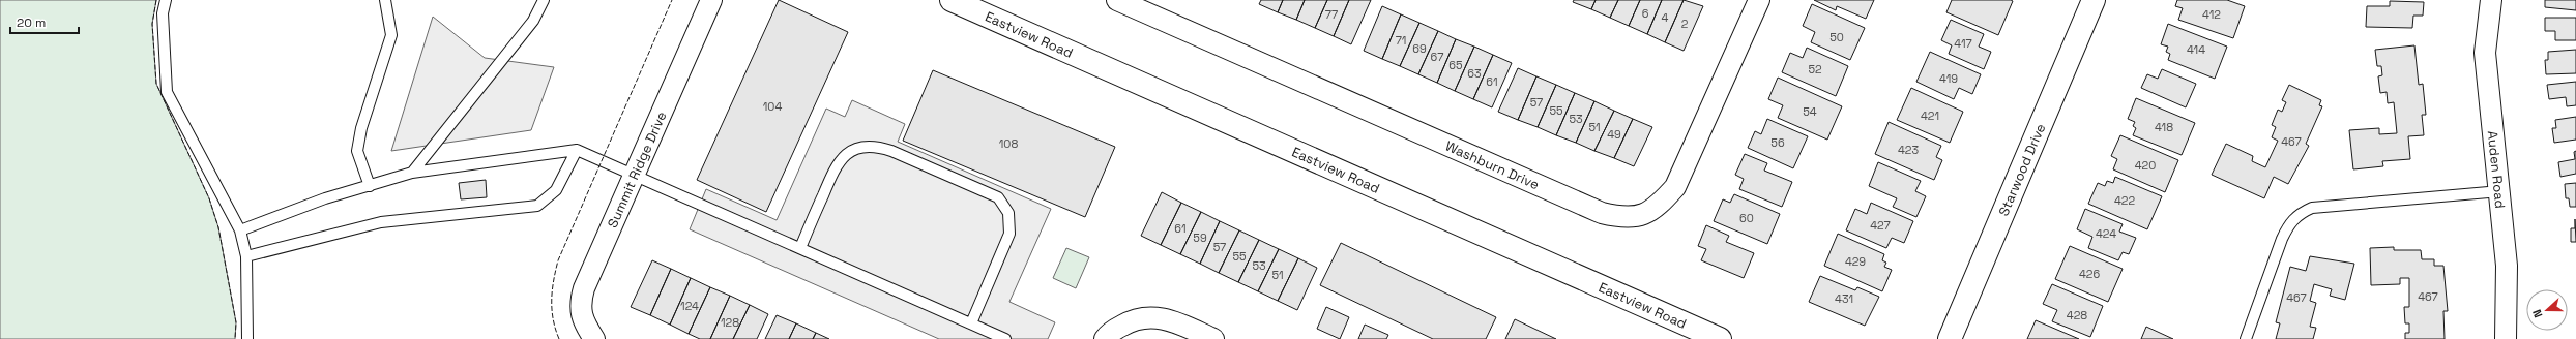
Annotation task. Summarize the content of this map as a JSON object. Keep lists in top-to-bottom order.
{
  "streets": {
    "street": [
      "Eastview Road",
      "Washburn Drive",
      "Summit Ridge Drive",
      "Starwood Drive",
      "Auden Road"
    ]
  },
  "house_numbers": [
    "6",
    "77",
    "412",
    "4",
    "2",
    "50",
    "71",
    "417",
    "69",
    "414",
    "67",
    "65",
    "52",
    "63",
    "419",
    "61",
    "57",
    "104",
    "55",
    "54",
    "421",
    "53",
    "51",
    "418",
    "49",
    "467",
    "56",
    "108",
    "423",
    "420",
    "422",
    "60",
    "427",
    "61",
    "424",
    "59",
    "57",
    "55",
    "429",
    "53",
    "426",
    "51",
    "467",
    "467",
    "431",
    "124",
    "428",
    "128"
  ],
  "scale_bar": "20 m",
  "north": "left"
}
